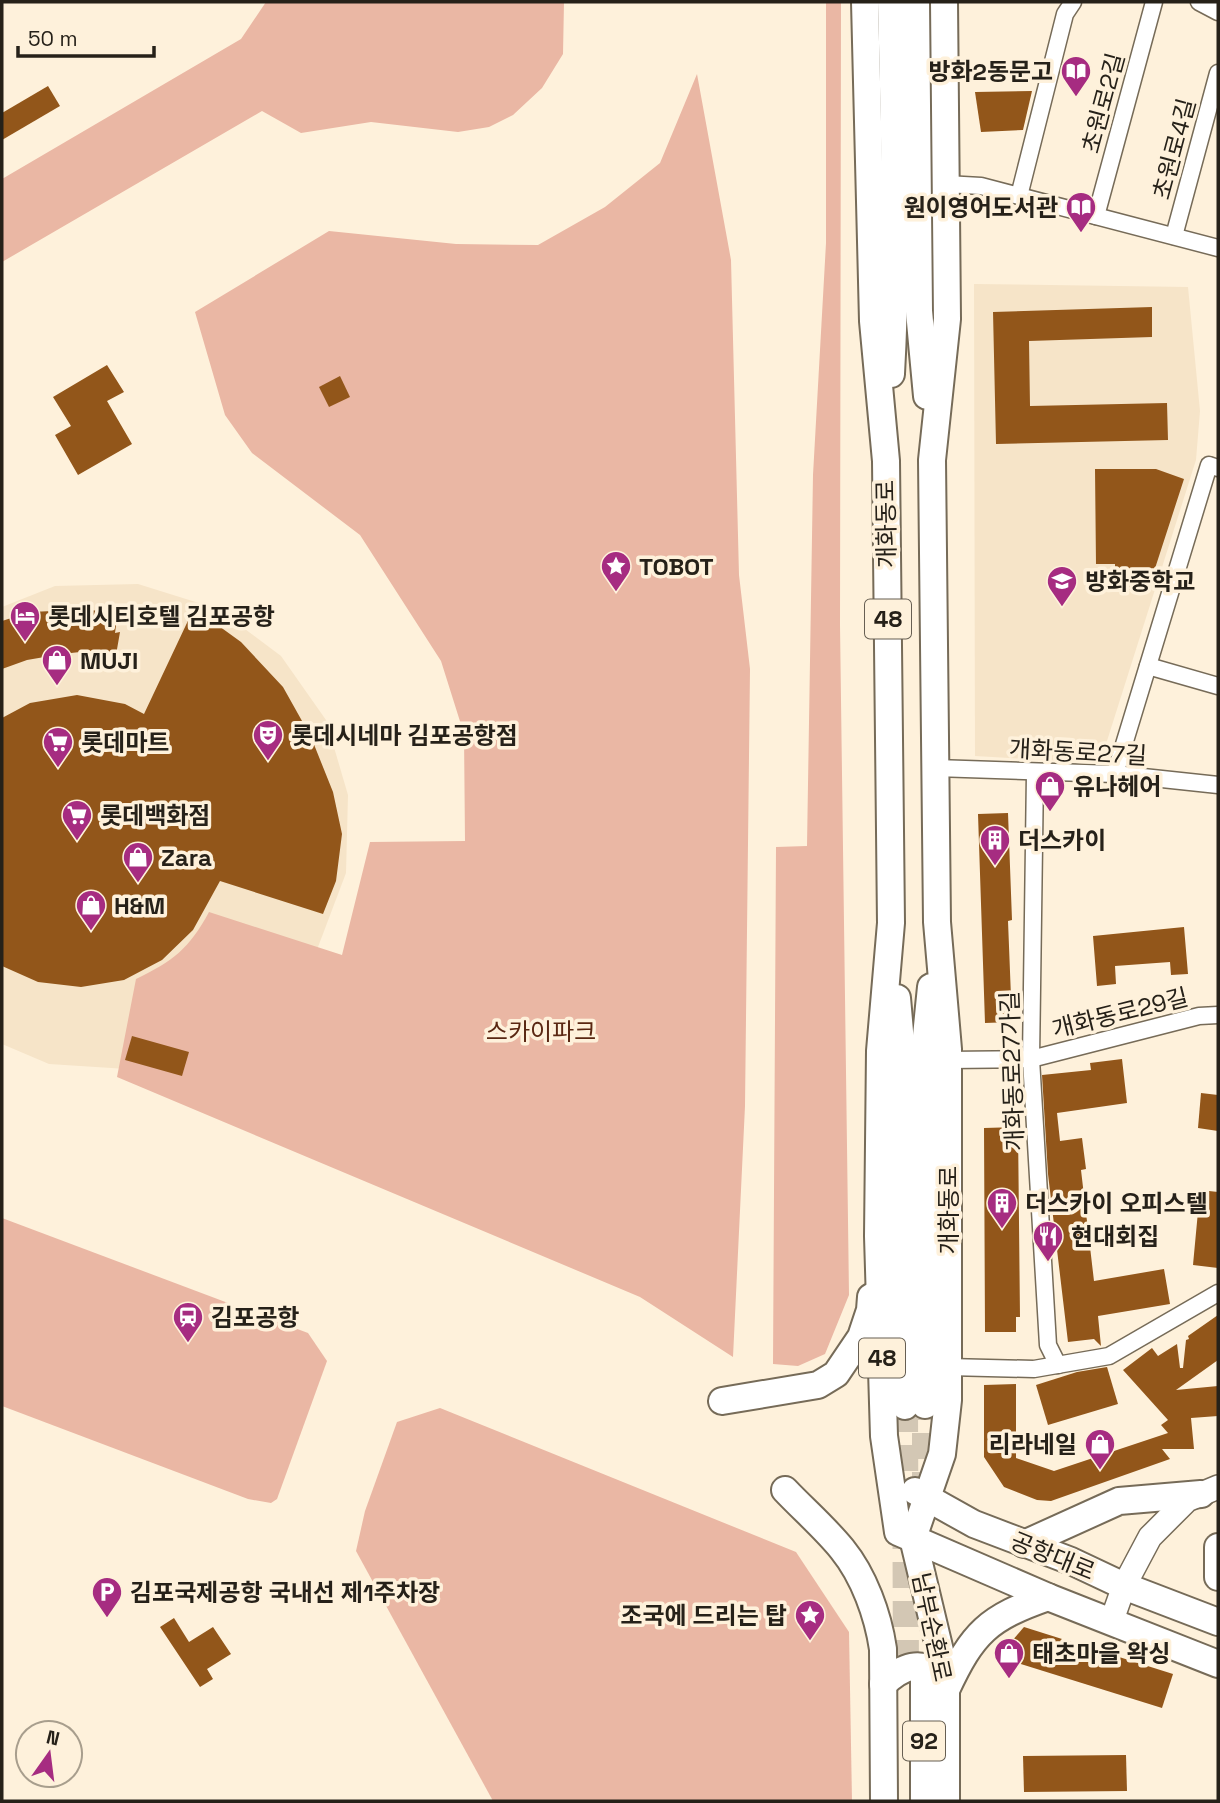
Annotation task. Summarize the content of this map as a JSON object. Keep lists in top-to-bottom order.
{
  "streets": {
    "main road": [
      "개화동로",
      "48",
      "공항대로",
      "남부순환로",
      "92"
    ],
    "street": [
      "초원로2길",
      "초원로4길",
      "개화동로27길",
      "개화동로29길",
      "개화동로27가길"
    ]
  },
  "crossings": [
    ["개화동로", "개화동로27길"],
    ["개화동로", "개화동로29길"],
    ["개화동로", "공항대로"],
    ["개화동로", "남부순환로"],
    ["개화동로27길", "개화동로27가길"],
    ["개화동로29길", "개화동로27가길"],
    ["공항대로", "남부순환로"],
    ["남부순환로", "92"]
  ],
  "parks": ["스카이파크"],
  "places": {
    "library": ["방화2동문고", "원이영어도서관"],
    "place": ["TOBOT", "조국에 드리는 탑"],
    "school or university": ["방화중학교"],
    "hotel": ["롯데시티호텔 김포공항"],
    "shop": [
      "MUJI",
      "유나헤어",
      "Zara",
      "H&M",
      "리라네일",
      "태초마을 왁싱"
    ],
    "theatre": ["롯데시네마 김포공항점"],
    "supermarket": ["롯데마트", "롯데백화점"],
    "building": ["더스카이", "더스카이 오피스텔"],
    "restaurant": ["현대회집"],
    "station": ["김포공항"],
    "parking": ["김포국제공항 국내선 제1주차장"]
  },
  "scale_bar": "50 m",
  "north": "top"
}
